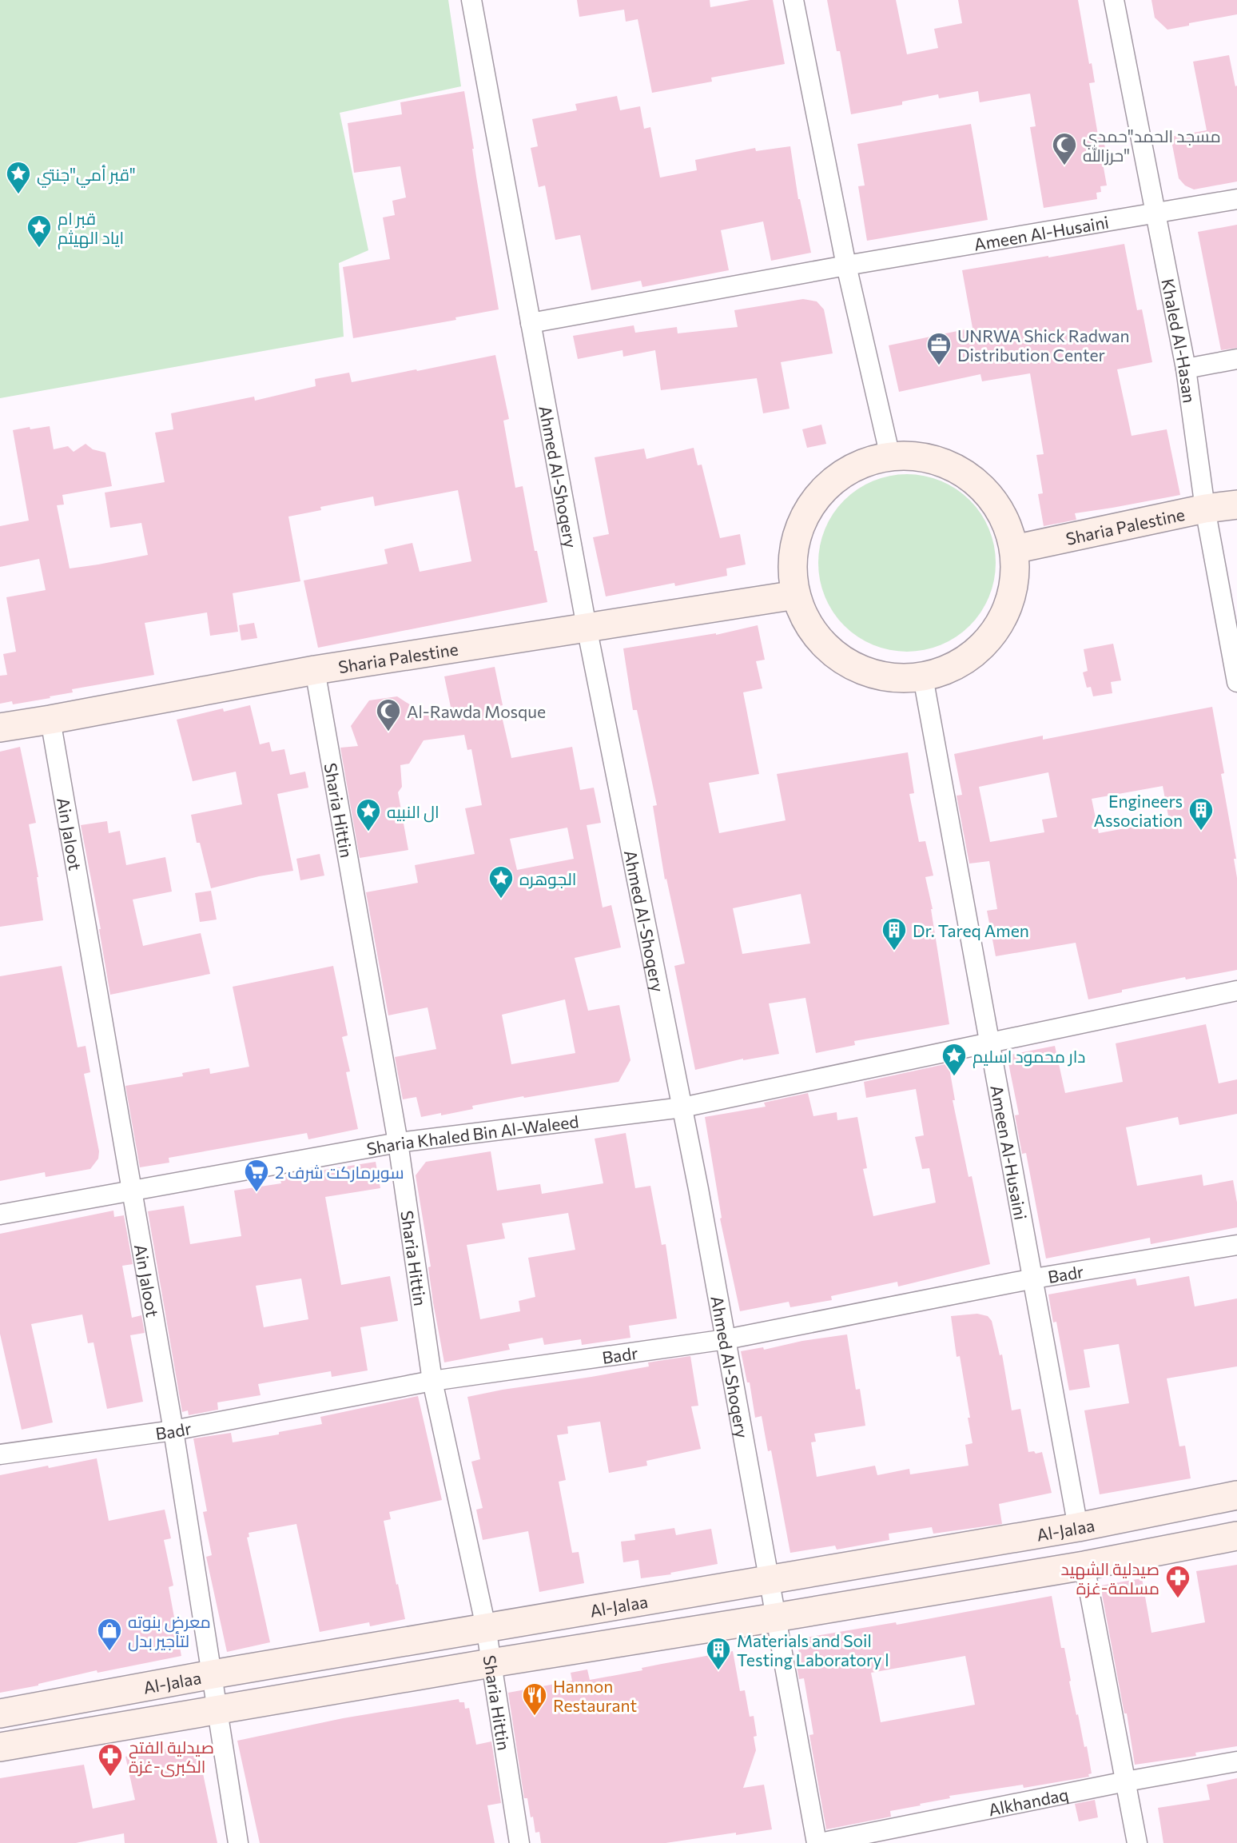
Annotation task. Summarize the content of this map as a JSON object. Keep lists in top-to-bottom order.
{
  "streets": {
    "main road": ["Sharia Palestine", "Al-Jalaa"],
    "street": [
      "Ameen Al-Husaini",
      "Khaled Al-Hasan",
      "Ahmed Al-Shoqery",
      "Sharia Hittin",
      "Ain Jaloot",
      "Sharia Khaled Bin Al-Waleed",
      "Badr",
      "Alkhandaq"
    ]
  },
  "crossings": [
    ["Ameen Al-Husaini", "Khaled Al-Hasan"],
    ["Ameen Al-Husaini", "Ahmed Al-Shoqery"],
    ["Ameen Al-Husaini", "Sharia Khaled Bin Al-Waleed"],
    ["Ameen Al-Husaini", "Badr"],
    ["Ameen Al-Husaini", "Al-Jalaa"],
    ["Khaled Al-Hasan", "Sharia Palestine"],
    ["Ahmed Al-Shoqery", "Sharia Palestine"],
    ["Ahmed Al-Shoqery", "Sharia Khaled Bin Al-Waleed"],
    ["Ahmed Al-Shoqery", "Badr"],
    ["Ahmed Al-Shoqery", "Al-Jalaa"],
    ["Ahmed Al-Shoqery", "Alkhandaq"],
    ["Sharia Palestine", "Sharia Hittin"],
    ["Sharia Palestine", "Ain Jaloot"],
    ["Sharia Hittin", "Sharia Khaled Bin Al-Waleed"],
    ["Sharia Hittin", "Badr"],
    ["Sharia Hittin", "Al-Jalaa"],
    ["Ain Jaloot", "Sharia Khaled Bin Al-Waleed"],
    ["Ain Jaloot", "Badr"],
    ["Ain Jaloot", "Al-Jalaa"]
  ],
  "places": {
    "mosque": ["مسجد الحمد\"حمدي حرزالله\"", "Al-Rawda Mosque"],
    "place": [
      "قبر أمي\"جنتي\"",
      "قبر ام اياد الهيثم",
      "ال النبيه",
      "الجوهره",
      "دار محمود اسليم"
    ],
    "office": ["UNRWA Shick Radwan Distribution Center"],
    "building": ["Engineers Association", "Dr. Tareq Amen", "Materials and Soil Testing Laboratory l"],
    "supermarket": ["سوبرماركت شرف 2"],
    "pharmacy": ["صيدلية الشهيد مسلمة-غزة", "صيدلية الفتح الكبرى-غزة"],
    "shop": ["معرض بنوته لتأجير بدل"],
    "restaurant": ["Hannon Restaurant"]
  }
}
